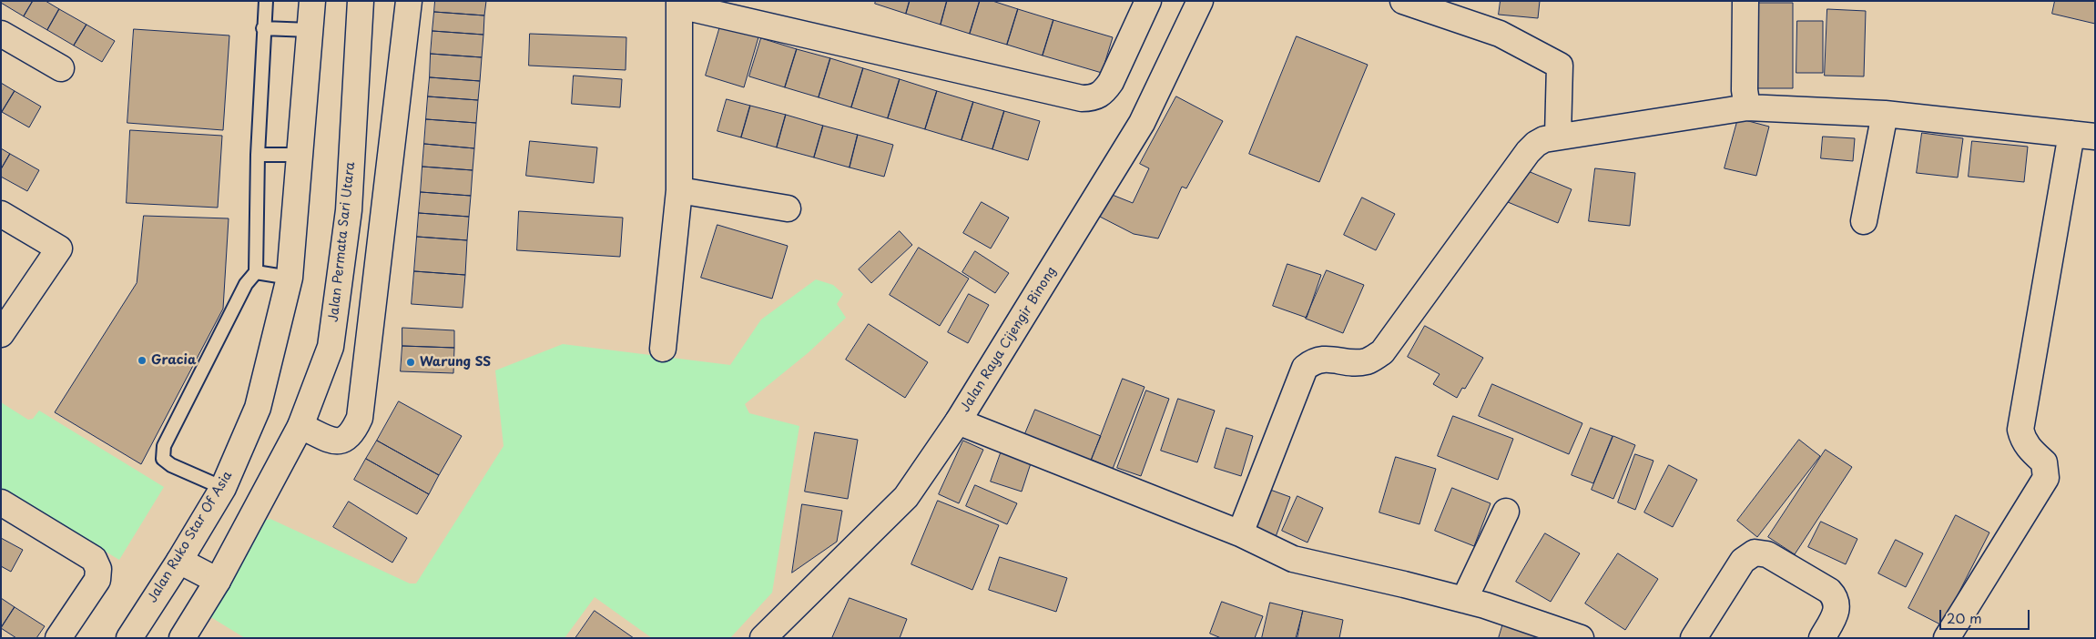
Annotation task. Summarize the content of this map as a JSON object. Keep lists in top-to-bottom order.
{
  "streets": {
    "street": ["Jalan Permata Sari Utara", "Jalan Raya Cijengir Binong", "Jalan Ruko Star Of Asia"]
  },
  "places": ["Gracia", "Warung SS"],
  "scale_bar": "20 m"
}
